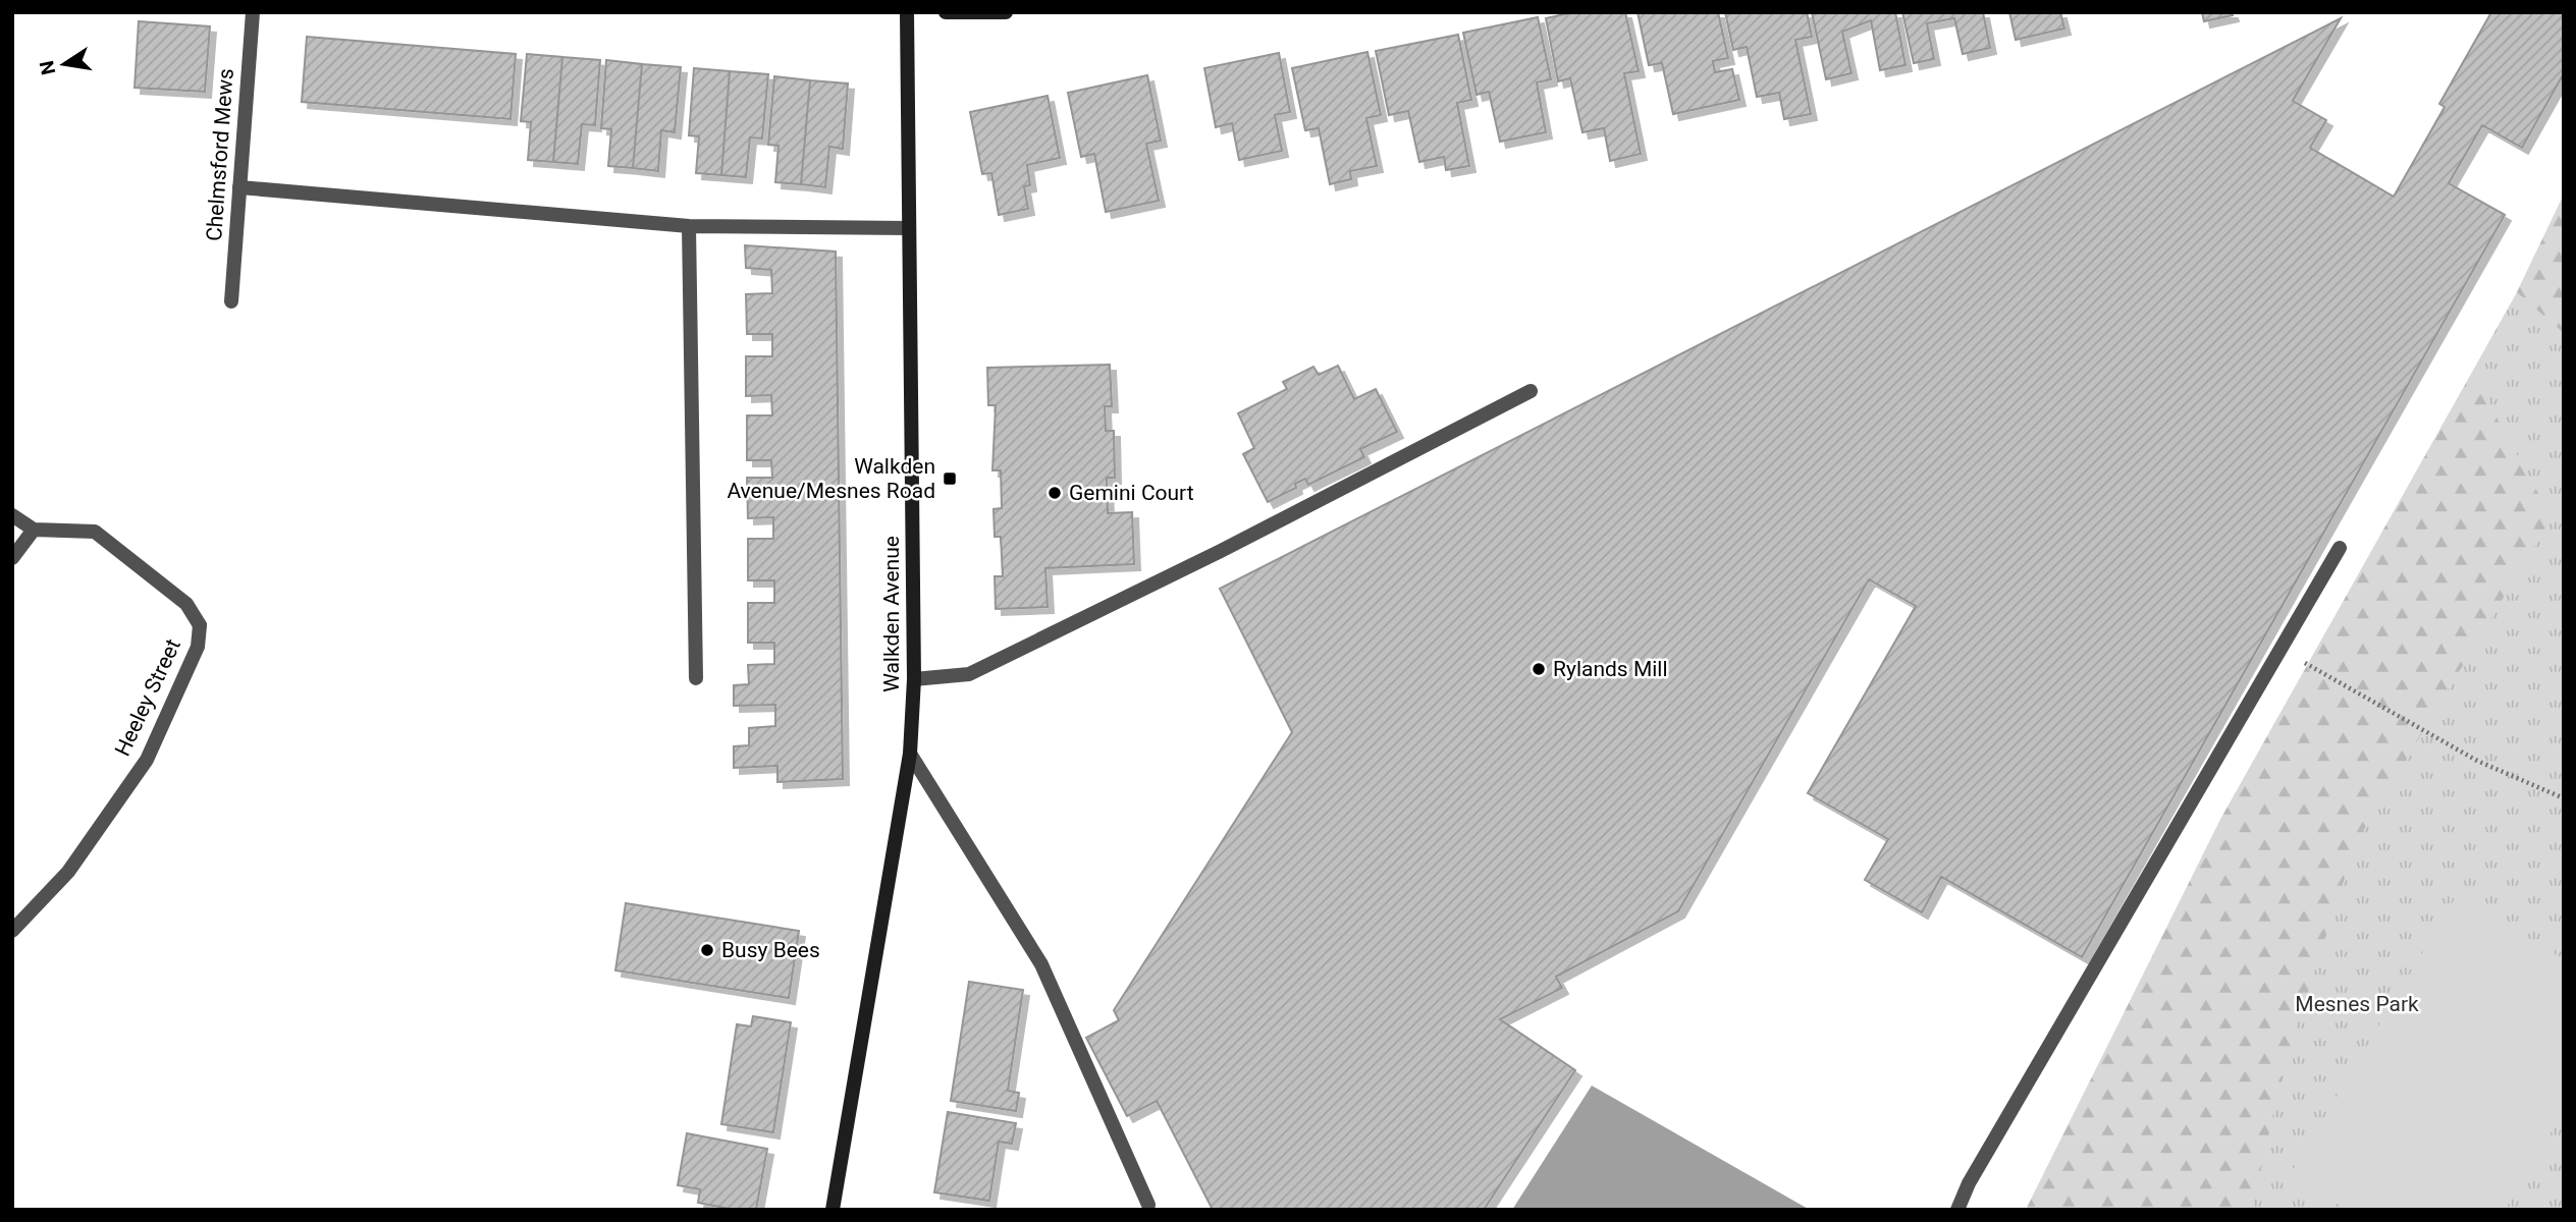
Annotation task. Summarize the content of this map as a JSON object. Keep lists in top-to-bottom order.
{
  "streets": {
    "street": ["Chelmsford Mews", "Walkden Avenue", "Heeley Street"]
  },
  "parks": ["Mesnes Park"],
  "places": {
    "transit": ["Walkden Avenue/Mesnes Road"],
    "other": ["Gemini Court", "Rylands Mill", "Busy Bees"]
  },
  "north": "left"
}
